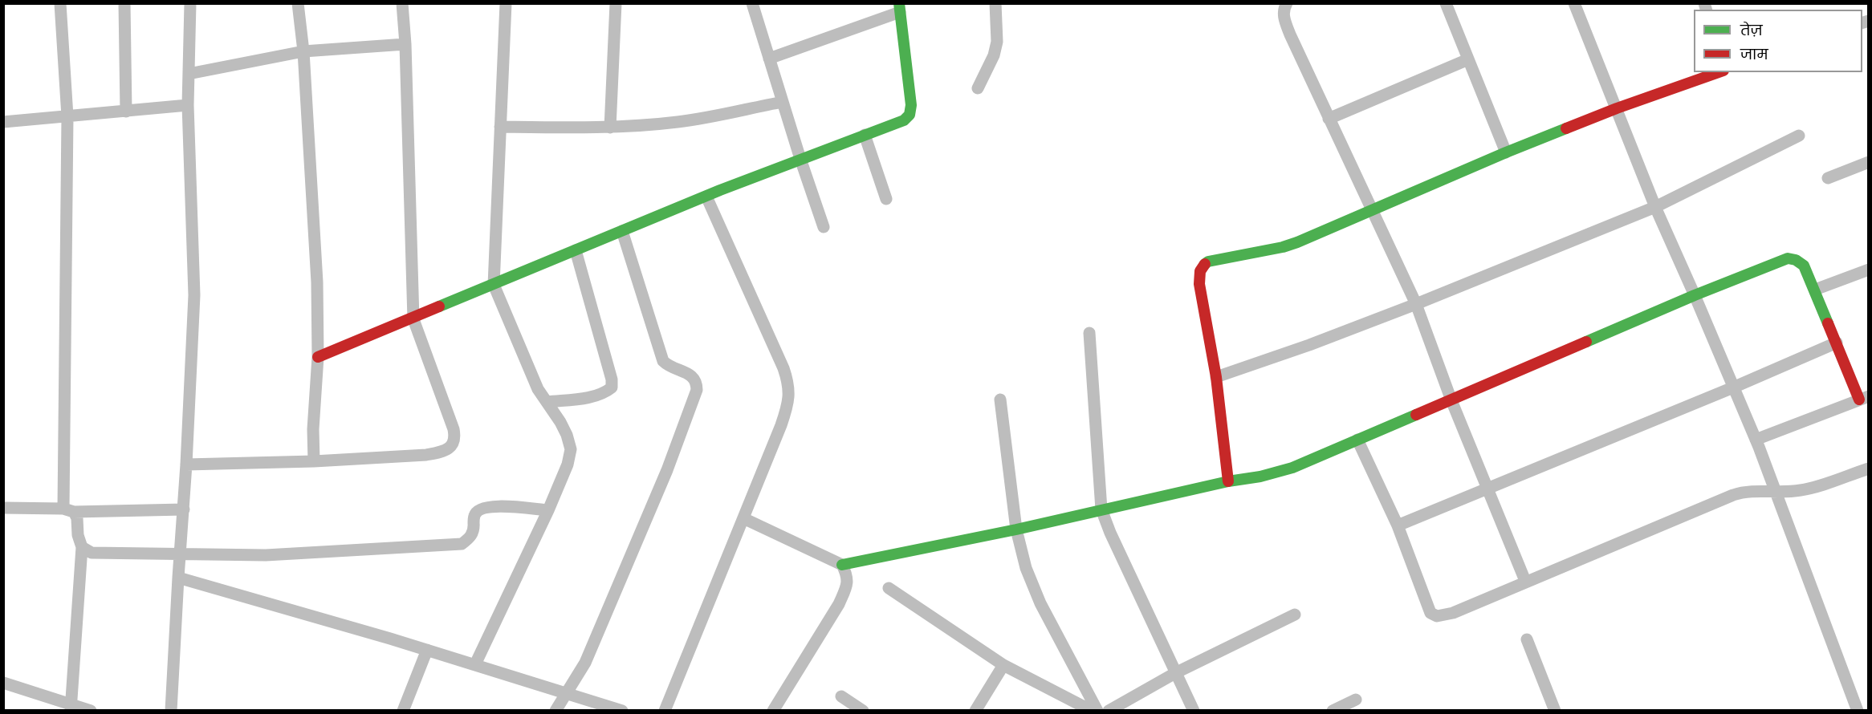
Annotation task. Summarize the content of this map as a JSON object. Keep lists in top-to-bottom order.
{
  "legend": ["तेज़", "जाम"]
}
